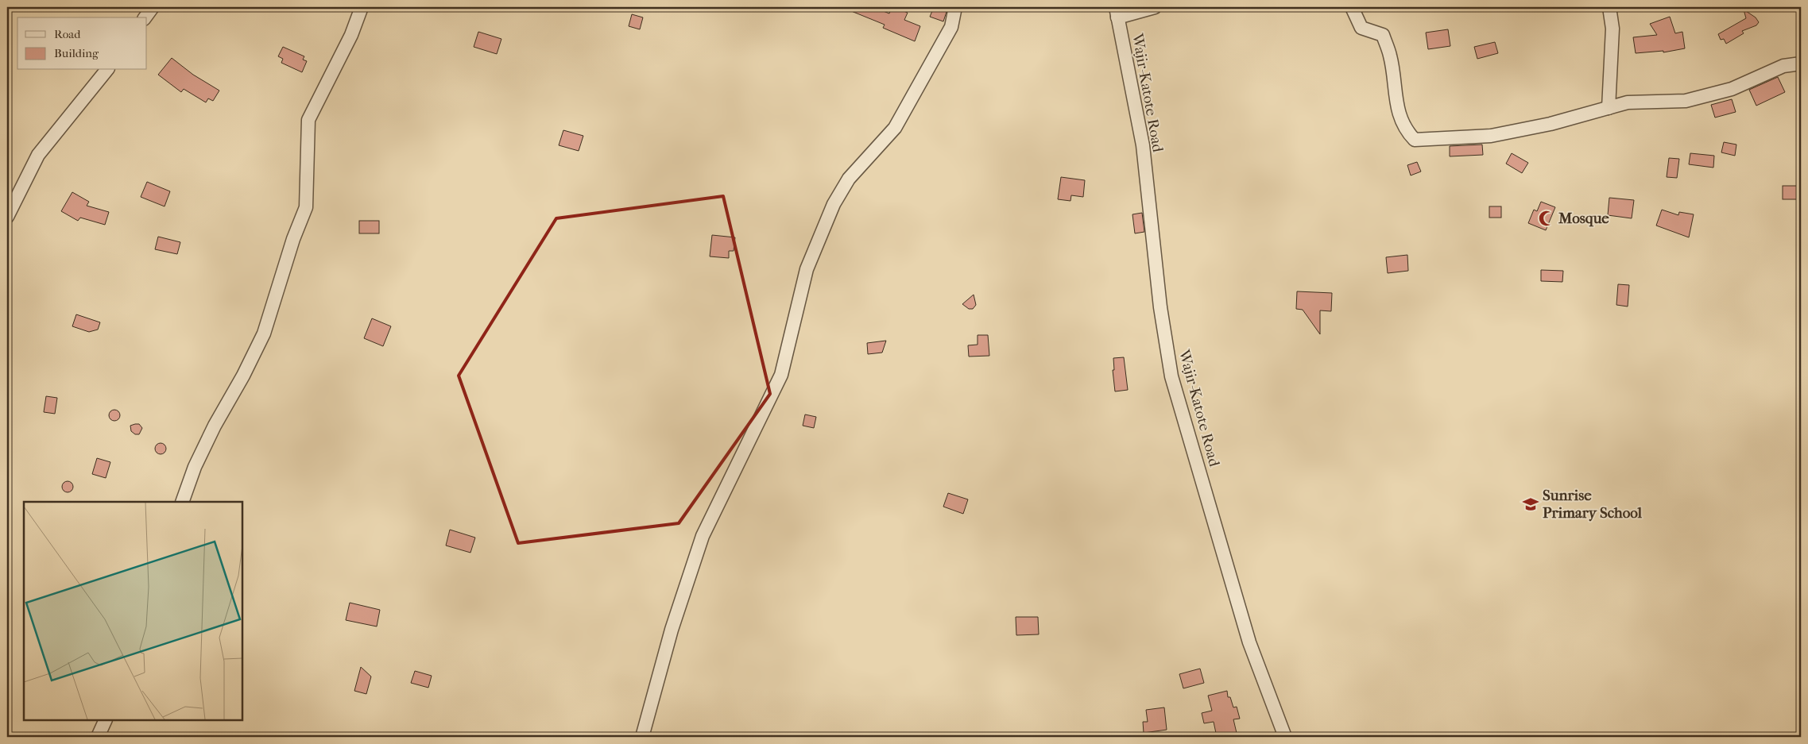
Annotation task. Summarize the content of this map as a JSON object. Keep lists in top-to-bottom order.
{
  "streets": {
    "street": ["Wajir-Katote Road"]
  },
  "places": {
    "mosque": ["Mosque"],
    "school or university": ["Sunrise Primary School"]
  },
  "legend": ["Road", "Building"]
}
